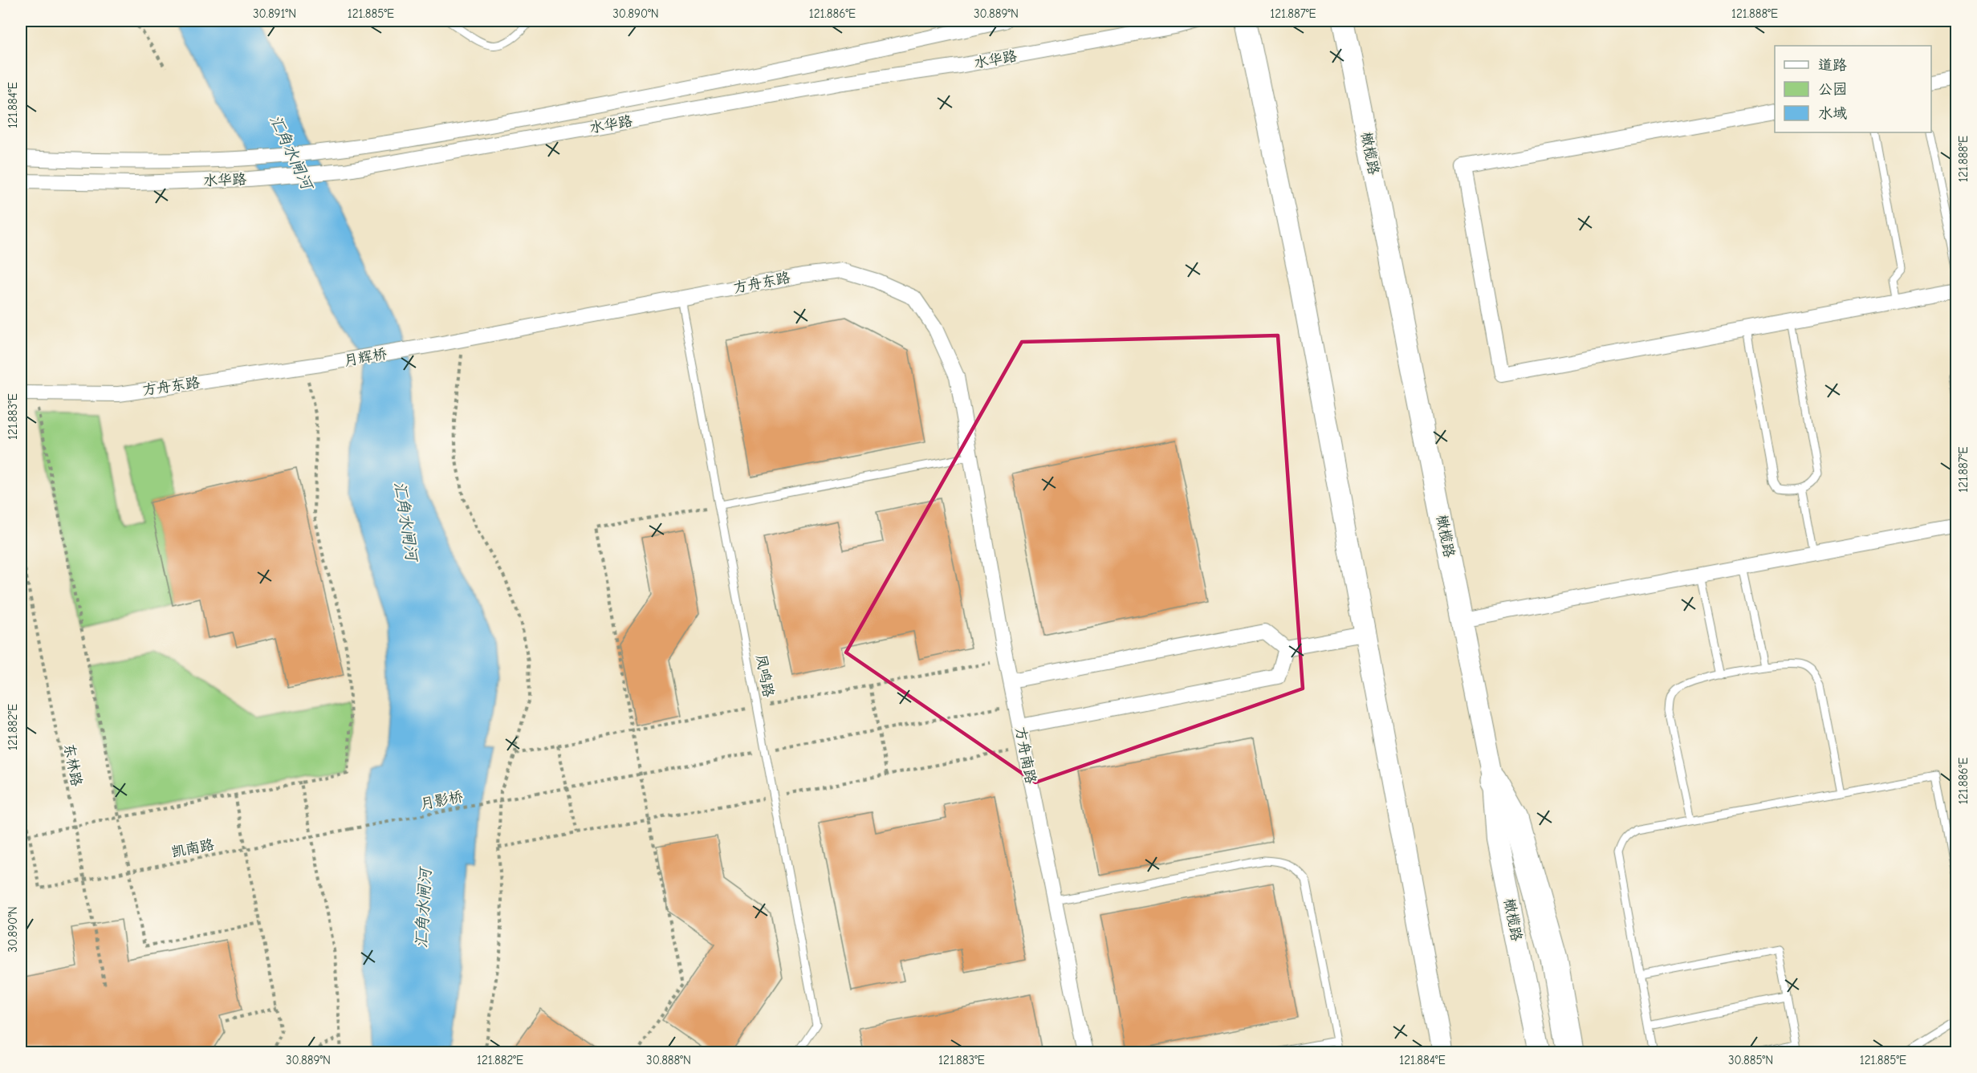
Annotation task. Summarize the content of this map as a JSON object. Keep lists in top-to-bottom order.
{
  "streets": {
    "main road": ["橄榄路"],
    "street": [
      "水华路",
      "方舟东路",
      "月辉桥",
      "方舟南路"
    ],
    "lane": ["凤鸣路"],
    "path": ["东林路", "月影桥", "凯南路"]
  },
  "crossings": [
    ["方舟东路", "月辉桥"],
    ["方舟东路", "凤鸣路"],
    ["方舟东路", "方舟南路"],
    ["东林路", "凯南路"],
    ["月影桥", "凯南路"]
  ],
  "water": ["汇角水闸河"],
  "legend": ["道路", "公园", "水域"],
  "coordinates": [
    "30.891°N",
    "121.885°E",
    "30.890°N",
    "121.886°E",
    "30.889°N",
    "121.887°E",
    "121.888°E",
    "121.884°E",
    "121.883°E",
    "121.882°E",
    "30.888°N",
    "30.885°N"
  ]
}
